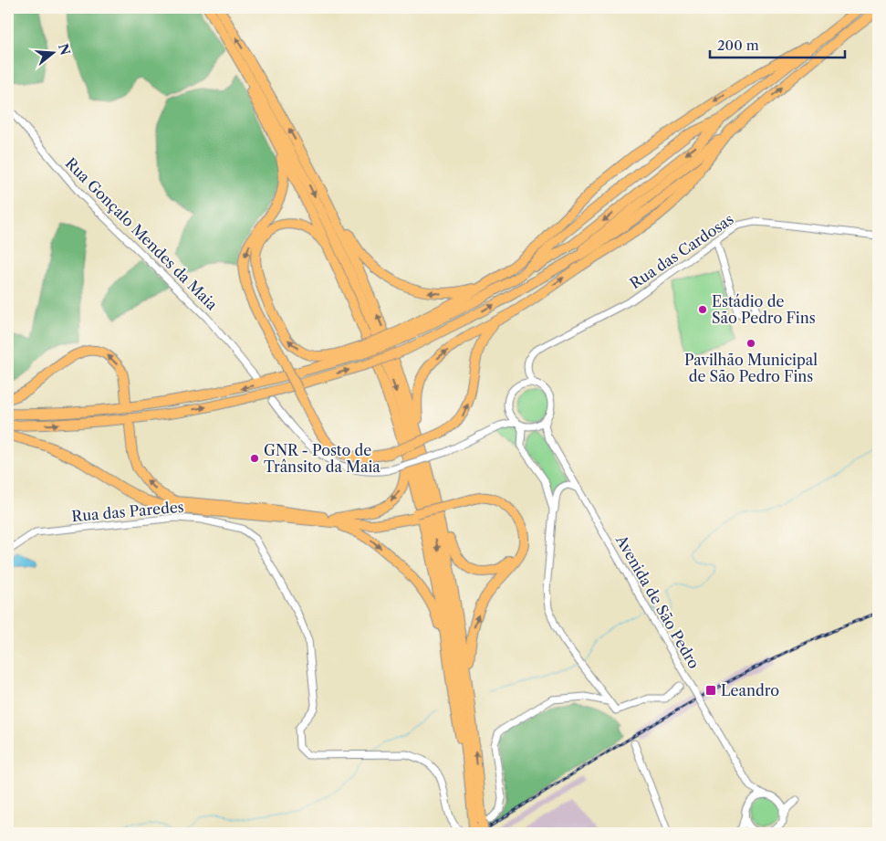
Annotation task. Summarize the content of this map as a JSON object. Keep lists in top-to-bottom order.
{
  "streets": {
    "street": [
      "Rua Gonçalo Mendes da Maia",
      "Rua das Cardosas",
      "Rua das Paredes",
      "Avenida de São Pedro"
    ]
  },
  "crossings": [
    ["Rua das Cardosas", "Avenida de São Pedro"]
  ],
  "places": {
    "other": ["Estádio de São Pedro Fins", "Pavilhão Municipal de São Pedro Fins", "GNR - Posto de Trânsito da Maia"],
    "transit": ["Leandro"]
  },
  "scale_bar": "200 m",
  "north": "right"
}
